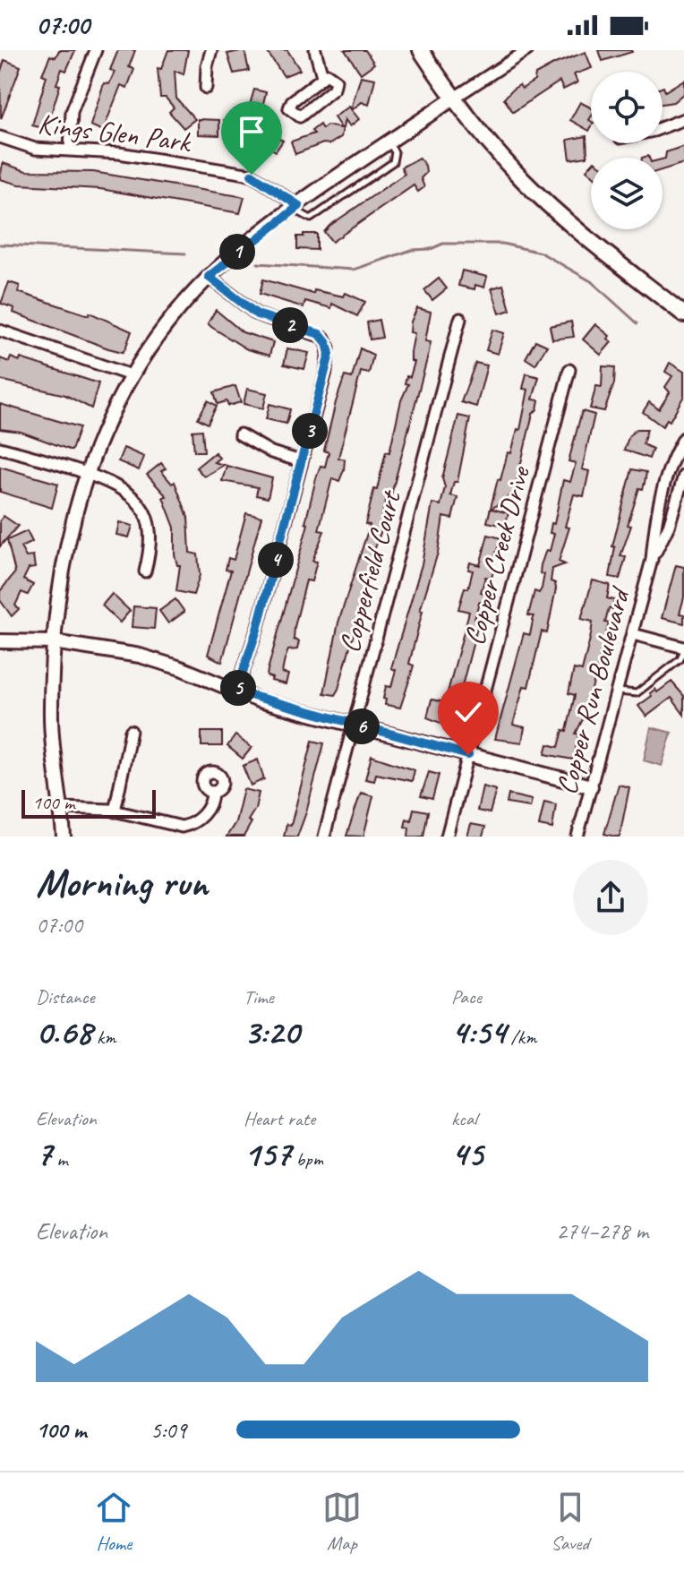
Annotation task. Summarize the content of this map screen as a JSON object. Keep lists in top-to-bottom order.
{
  "streets": {
    "street": [
      "Kings Glen Park",
      "Copper Creek Drive",
      "Copperfield Court",
      "Copper Run Boulevard"
    ]
  },
  "scale_bar": "100 m",
  "page": {
    "status": "07:00",
    "pins": [
      "1",
      "2",
      "3",
      "4",
      "5",
      "6"
    ],
    "scale": "100 m",
    "heading": ["Morning run", "07:00"],
    "stats": [
      ["Distance", "0.68 km"],
      ["Time", "3:20"],
      ["Pace", "4:54 /km"],
      ["Elevation", "7 m"],
      ["Heart rate", "157 bpm"],
      ["kcal", "45"]
    ],
    "chart": ["Elevation", "274–278 m"],
    "list": [
      {
        "name": "100 m",
        "note": "5:09"
      }
    ],
    "tabs": ["Home", "Map", "Saved"]
  }
}
